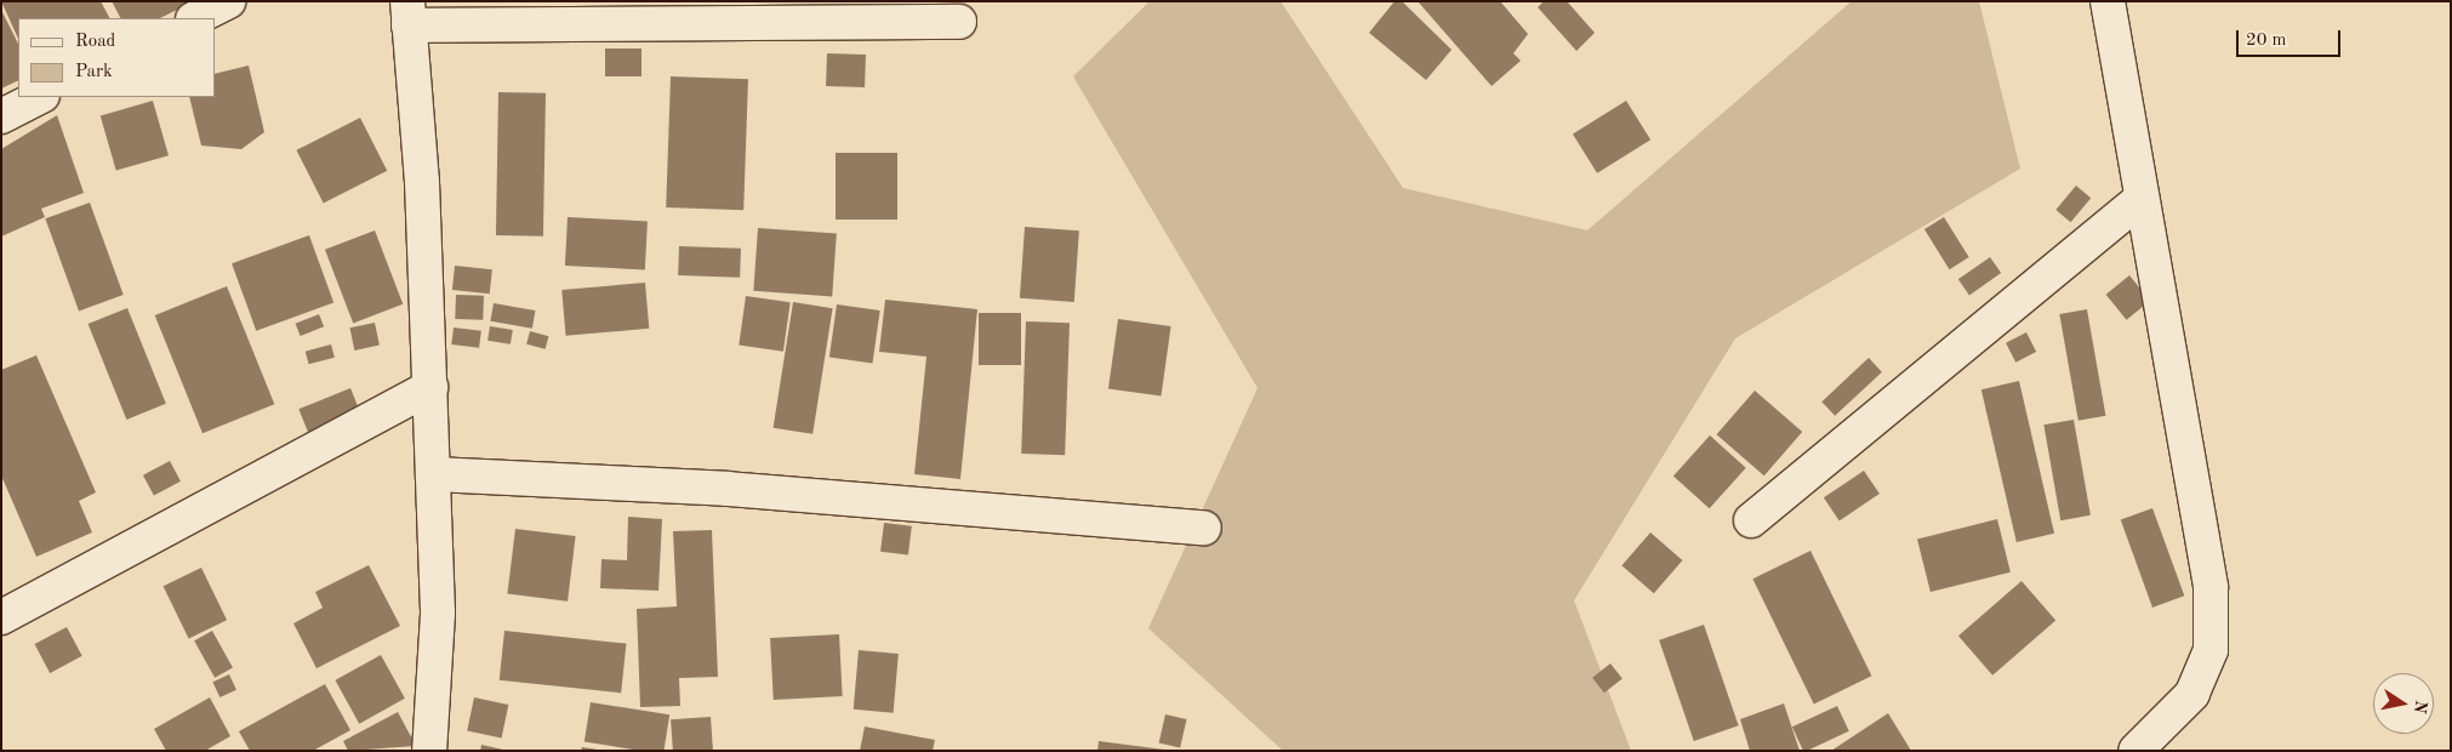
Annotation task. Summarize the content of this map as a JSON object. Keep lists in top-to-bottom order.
{
  "legend": ["Road", "Park"],
  "scale_bar": "20 m",
  "north": "right"
}
